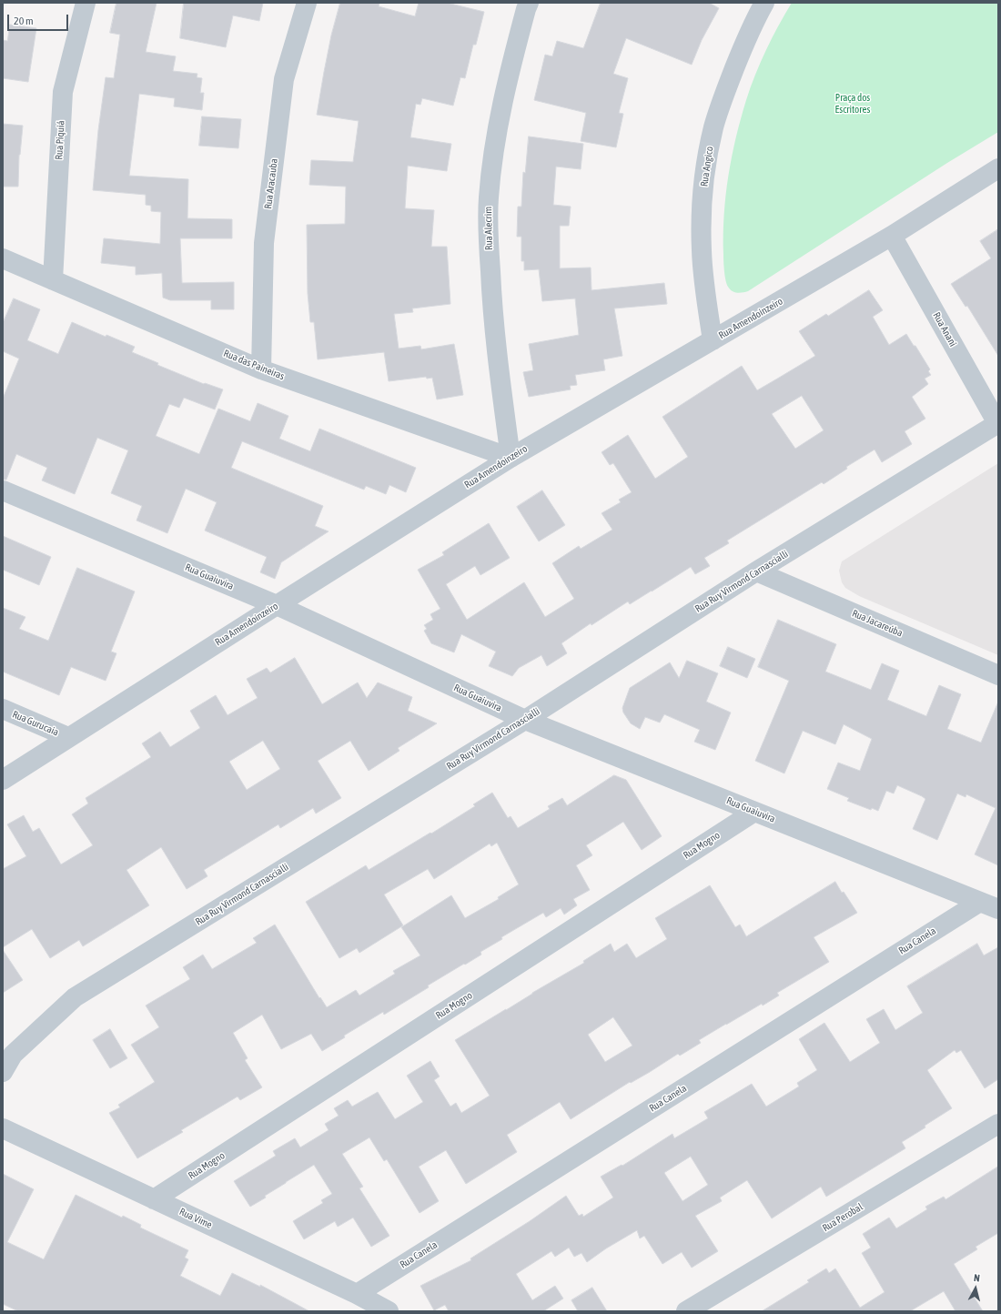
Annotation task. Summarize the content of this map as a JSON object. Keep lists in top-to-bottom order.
{
  "streets": {
    "street": [
      "Rua Piquiá",
      "Rua Angico",
      "Rua Aracauba",
      "Rua Alecrim",
      "Rua Amendoinzeiro",
      "Rua Anani",
      "Rua das Paineiras",
      "Rua Guaiuvira",
      "Rua Ruy Virmond Carnascialli",
      "Rua Jacareúba",
      "Rua Gurucaia",
      "Rua Mogno",
      "Rua Canela",
      "Rua Perobal",
      "Rua Vime"
    ]
  },
  "crossings": [
    ["Rua Piquiá", "Rua das Paineiras"],
    ["Rua Angico", "Rua Amendoinzeiro"],
    ["Rua Aracauba", "Rua das Paineiras"],
    ["Rua Alecrim", "Rua Amendoinzeiro"],
    ["Rua Alecrim", "Rua das Paineiras"],
    ["Rua Amendoinzeiro", "Rua Anani"],
    ["Rua Amendoinzeiro", "Rua das Paineiras"],
    ["Rua Amendoinzeiro", "Rua Guaiuvira"],
    ["Rua Amendoinzeiro", "Rua Gurucaia"],
    ["Rua Anani", "Rua Ruy Virmond Carnascialli"],
    ["Rua Guaiuvira", "Rua Ruy Virmond Carnascialli"],
    ["Rua Guaiuvira", "Rua Mogno"],
    ["Rua Guaiuvira", "Rua Canela"],
    ["Rua Ruy Virmond Carnascialli", "Rua Jacareúba"],
    ["Rua Mogno", "Rua Vime"],
    ["Rua Canela", "Rua Vime"]
  ],
  "parks": ["Praça dos Escritores"],
  "scale_bar": "20 m",
  "north": "top"
}
